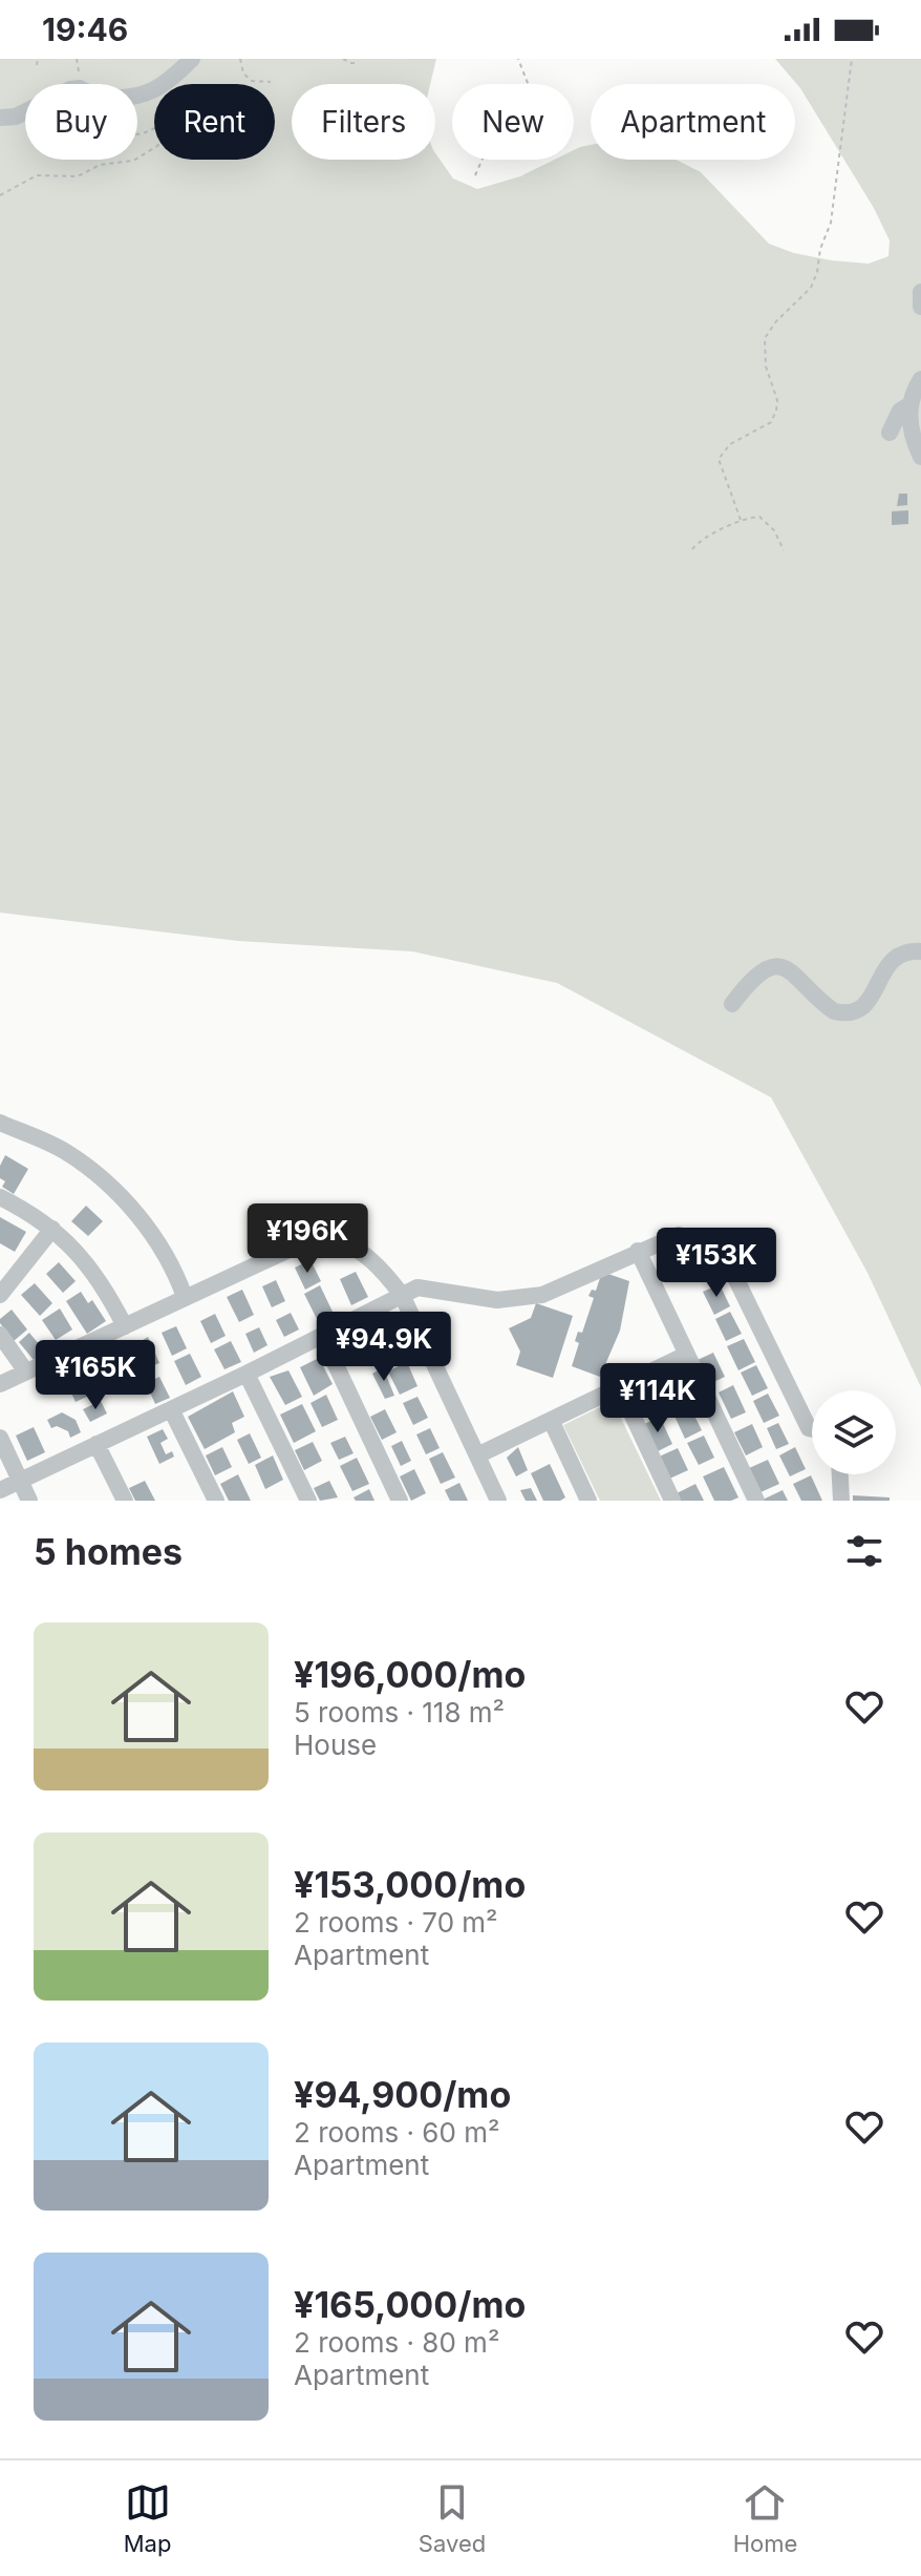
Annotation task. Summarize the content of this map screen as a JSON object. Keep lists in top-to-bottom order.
{
  "page": {
    "status": "19:46",
    "chip": [
      "Buy",
      "Rent",
      "Filters",
      "New",
      "Apartment"
    ],
    "price": [
      "¥196K",
      "¥153K",
      "¥94.9K",
      "¥165K",
      "¥114K"
    ],
    "heading": "5 homes",
    "list": [
      {
        "name": "¥196,000/mo",
        "note": "5 rooms · 118 m² · House"
      },
      {
        "name": "¥153,000/mo",
        "note": "2 rooms · 70 m² · Apartment"
      },
      {
        "name": "¥94,900/mo",
        "note": "2 rooms · 60 m² · Apartment"
      },
      {
        "name": "¥165,000/mo",
        "note": "2 rooms · 80 m² · Apartment"
      }
    ],
    "tabs": ["Map", "Saved", "Home"]
  }
}
